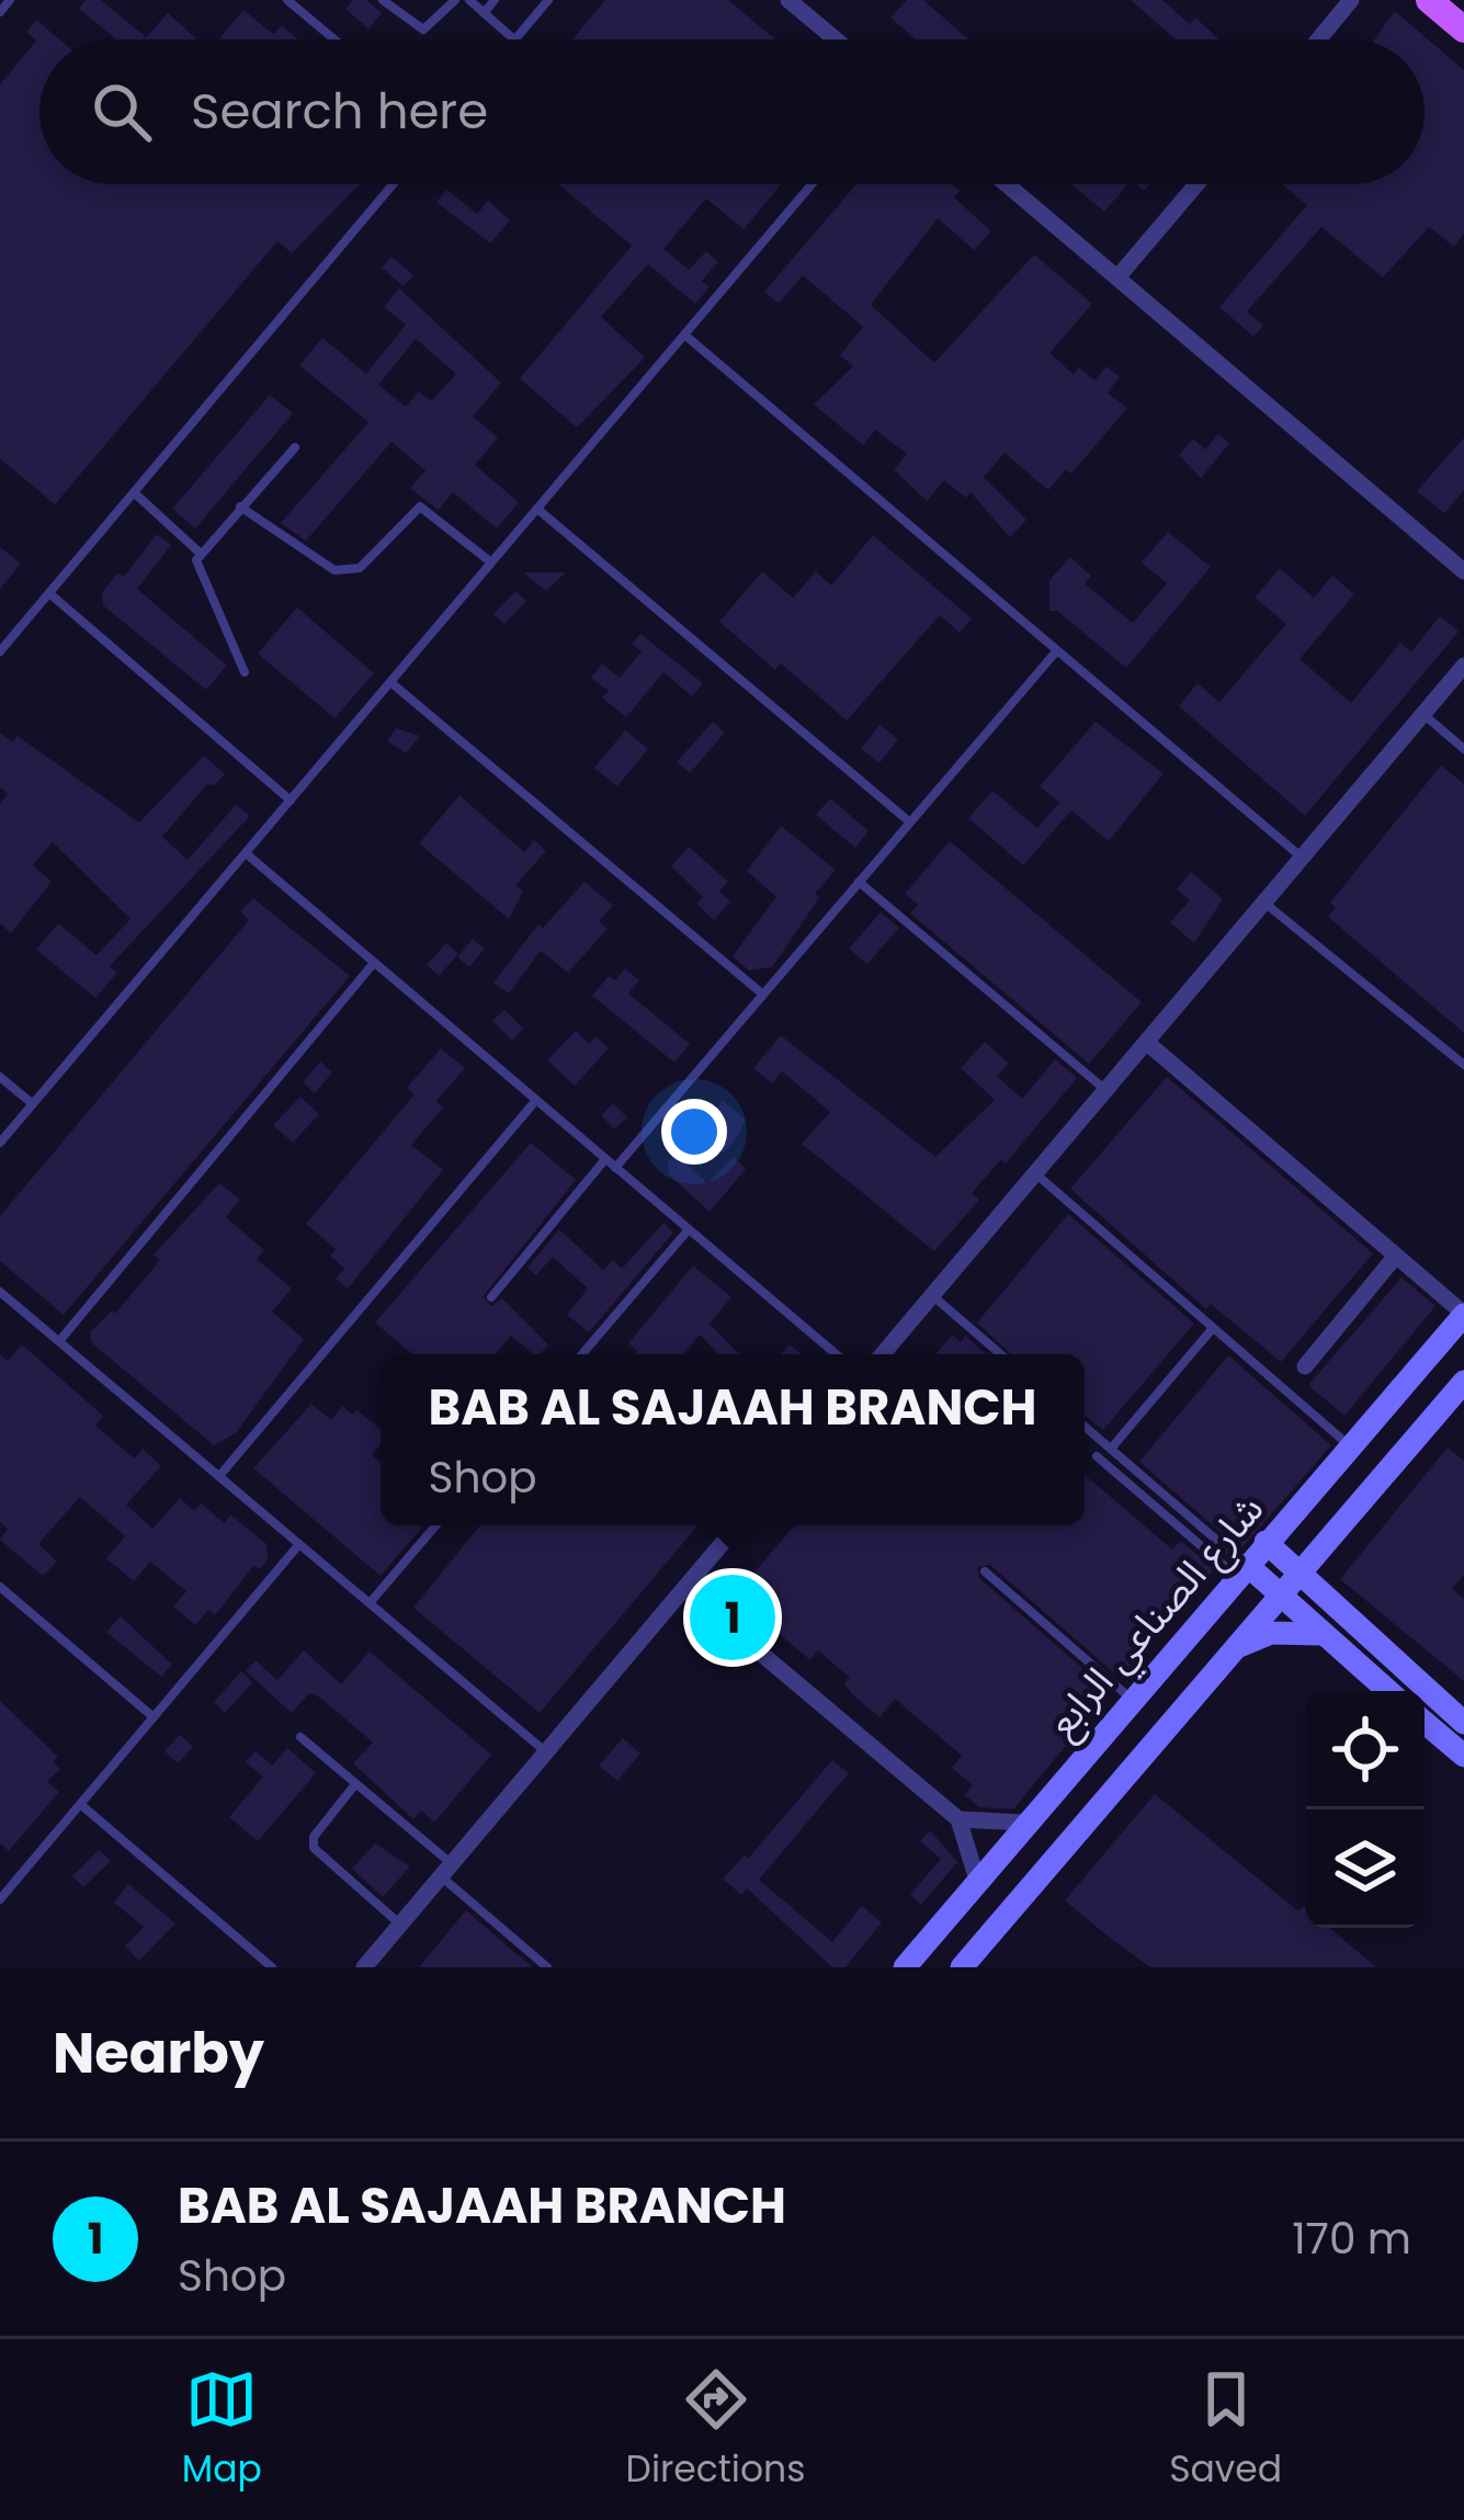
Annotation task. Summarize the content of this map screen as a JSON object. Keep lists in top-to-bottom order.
{
  "streets": {
    "main road": ["شارع الصناعي الرابع"]
  },
  "page": {
    "search": "Search here",
    "popup": ["BAB AL SAJAAH BRANCH", "Shop"],
    "pins": "1",
    "heading": "Nearby",
    "list": [
      {
        "mark": "1",
        "name": "BAB AL SAJAAH BRANCH",
        "note": "Shop",
        "value": "170 m"
      }
    ],
    "nav": ["Map", "Directions", "Saved"]
  }
}
